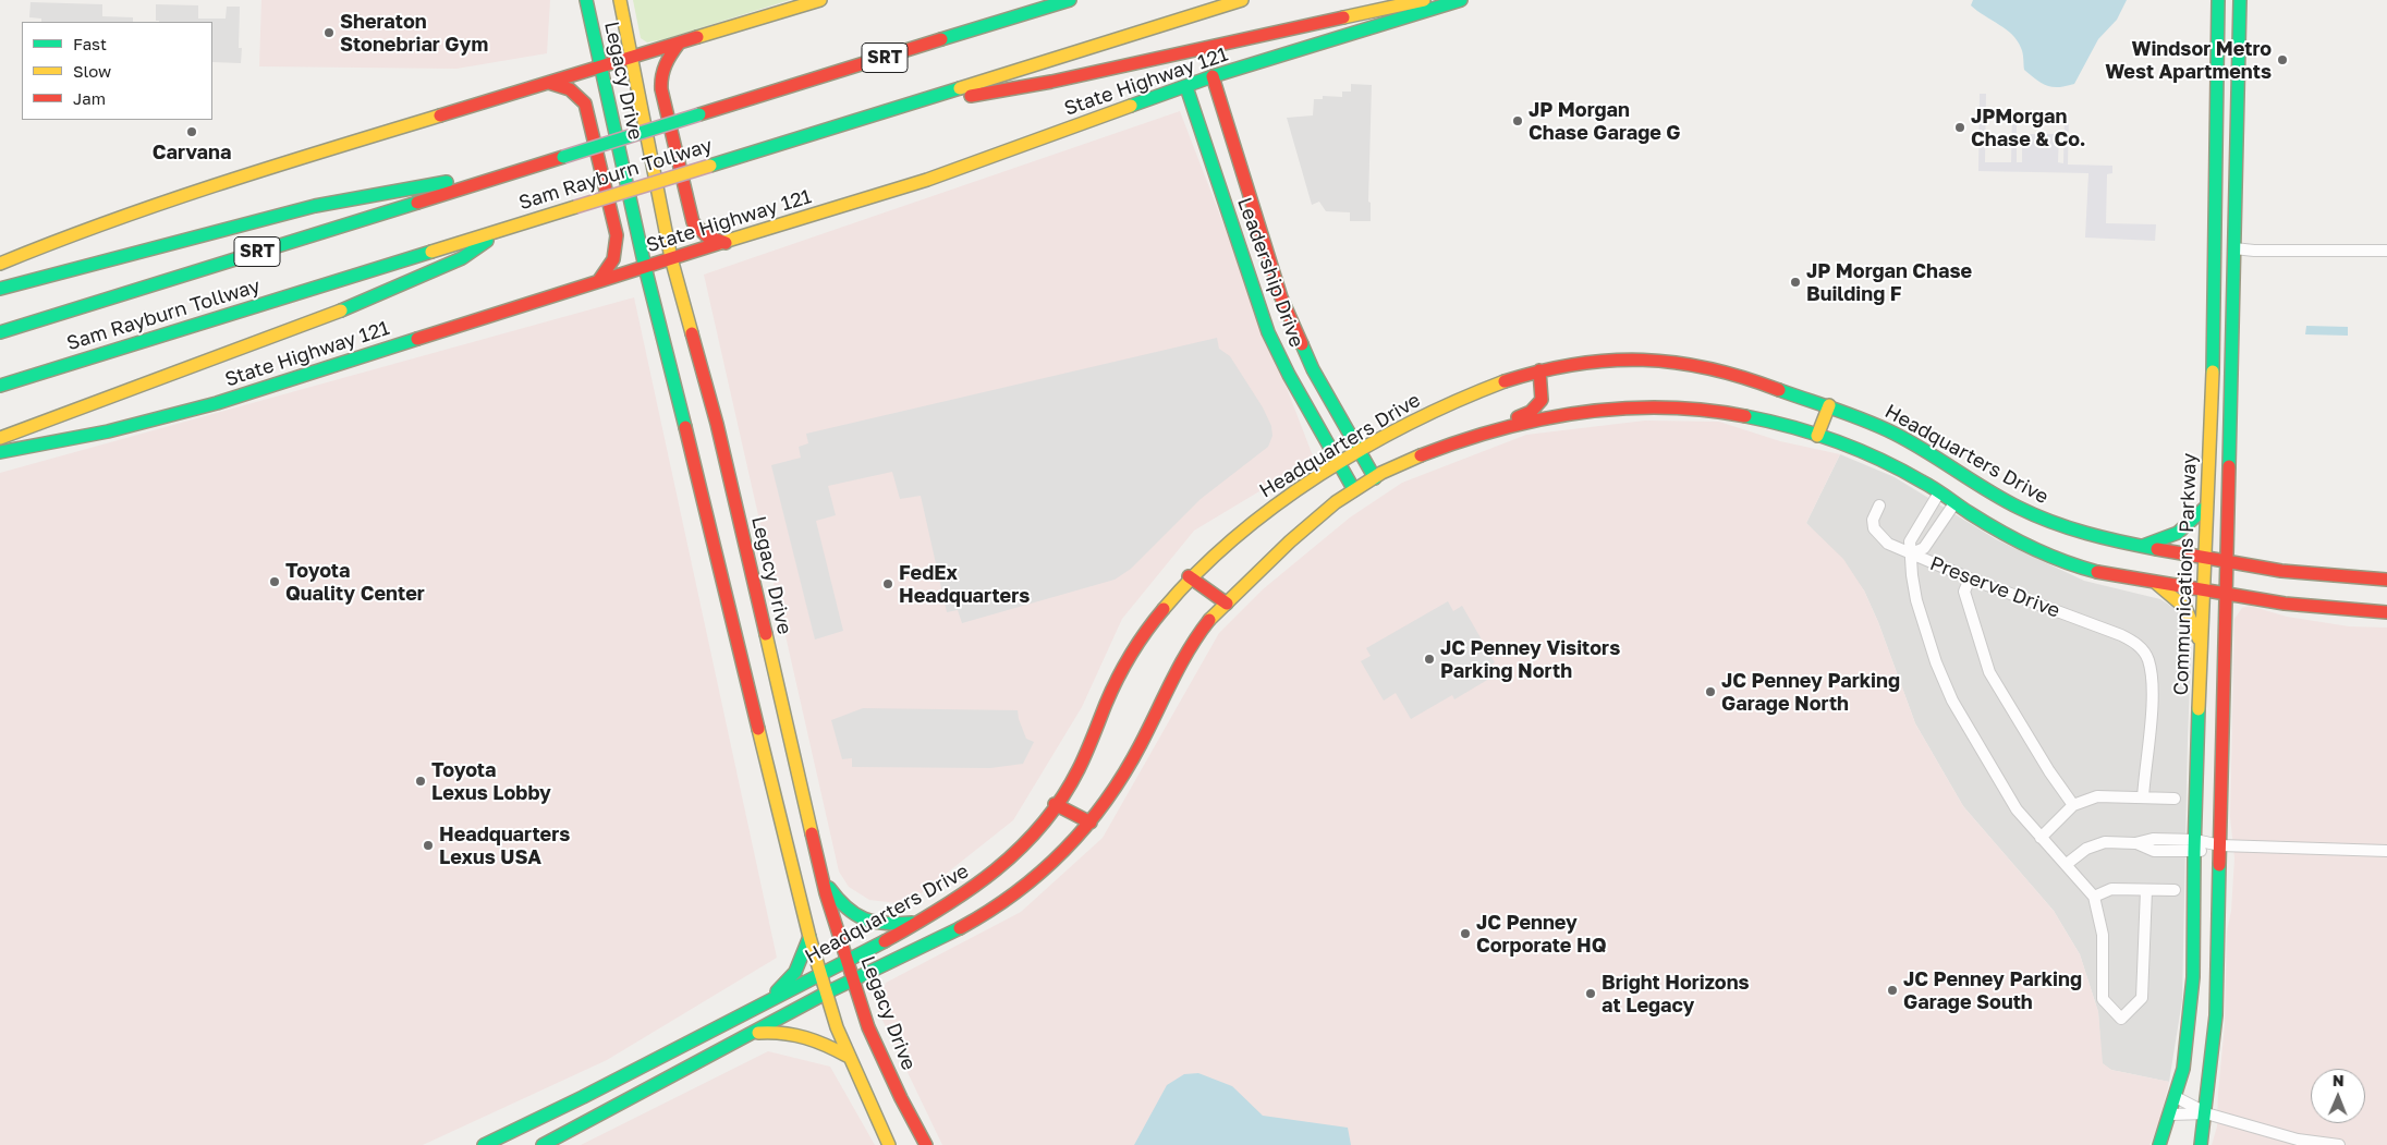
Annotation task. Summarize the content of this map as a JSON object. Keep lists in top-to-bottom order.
{
  "streets": {
    "main road": [
      "SRT",
      "Legacy Drive",
      "State Highway 121",
      "Sam Rayburn Tollway",
      "Leadership Drive",
      "Headquarters Drive",
      "Communications Parkway"
    ],
    "street": ["Preserve Drive"]
  },
  "crossings": [
    ["Legacy Drive", "State Highway 121"],
    ["Legacy Drive", "Headquarters Drive"],
    ["State Highway 121", "Leadership Drive"],
    ["Leadership Drive", "Headquarters Drive"],
    ["Headquarters Drive", "Communications Parkway"]
  ],
  "places": [
    "Sheraton Stonebriar Gym",
    "Windsor Metro West Apartments",
    "JP Morgan Chase Garage G",
    "JPMorgan Chase & Co.",
    "Carvana",
    "JP Morgan Chase Building F",
    "Toyota Quality Center",
    "FedEx Headquarters",
    "JC Penney Visitors Parking North",
    "JC Penney Parking Garage North",
    "Toyota Lexus Lobby",
    "Headquarters Lexus USA",
    "JC Penney Corporate HQ",
    "JC Penney Parking Garage South",
    "Bright Horizons at Legacy"
  ],
  "legend": ["Fast", "Slow", "Jam"],
  "north": "top"
}
